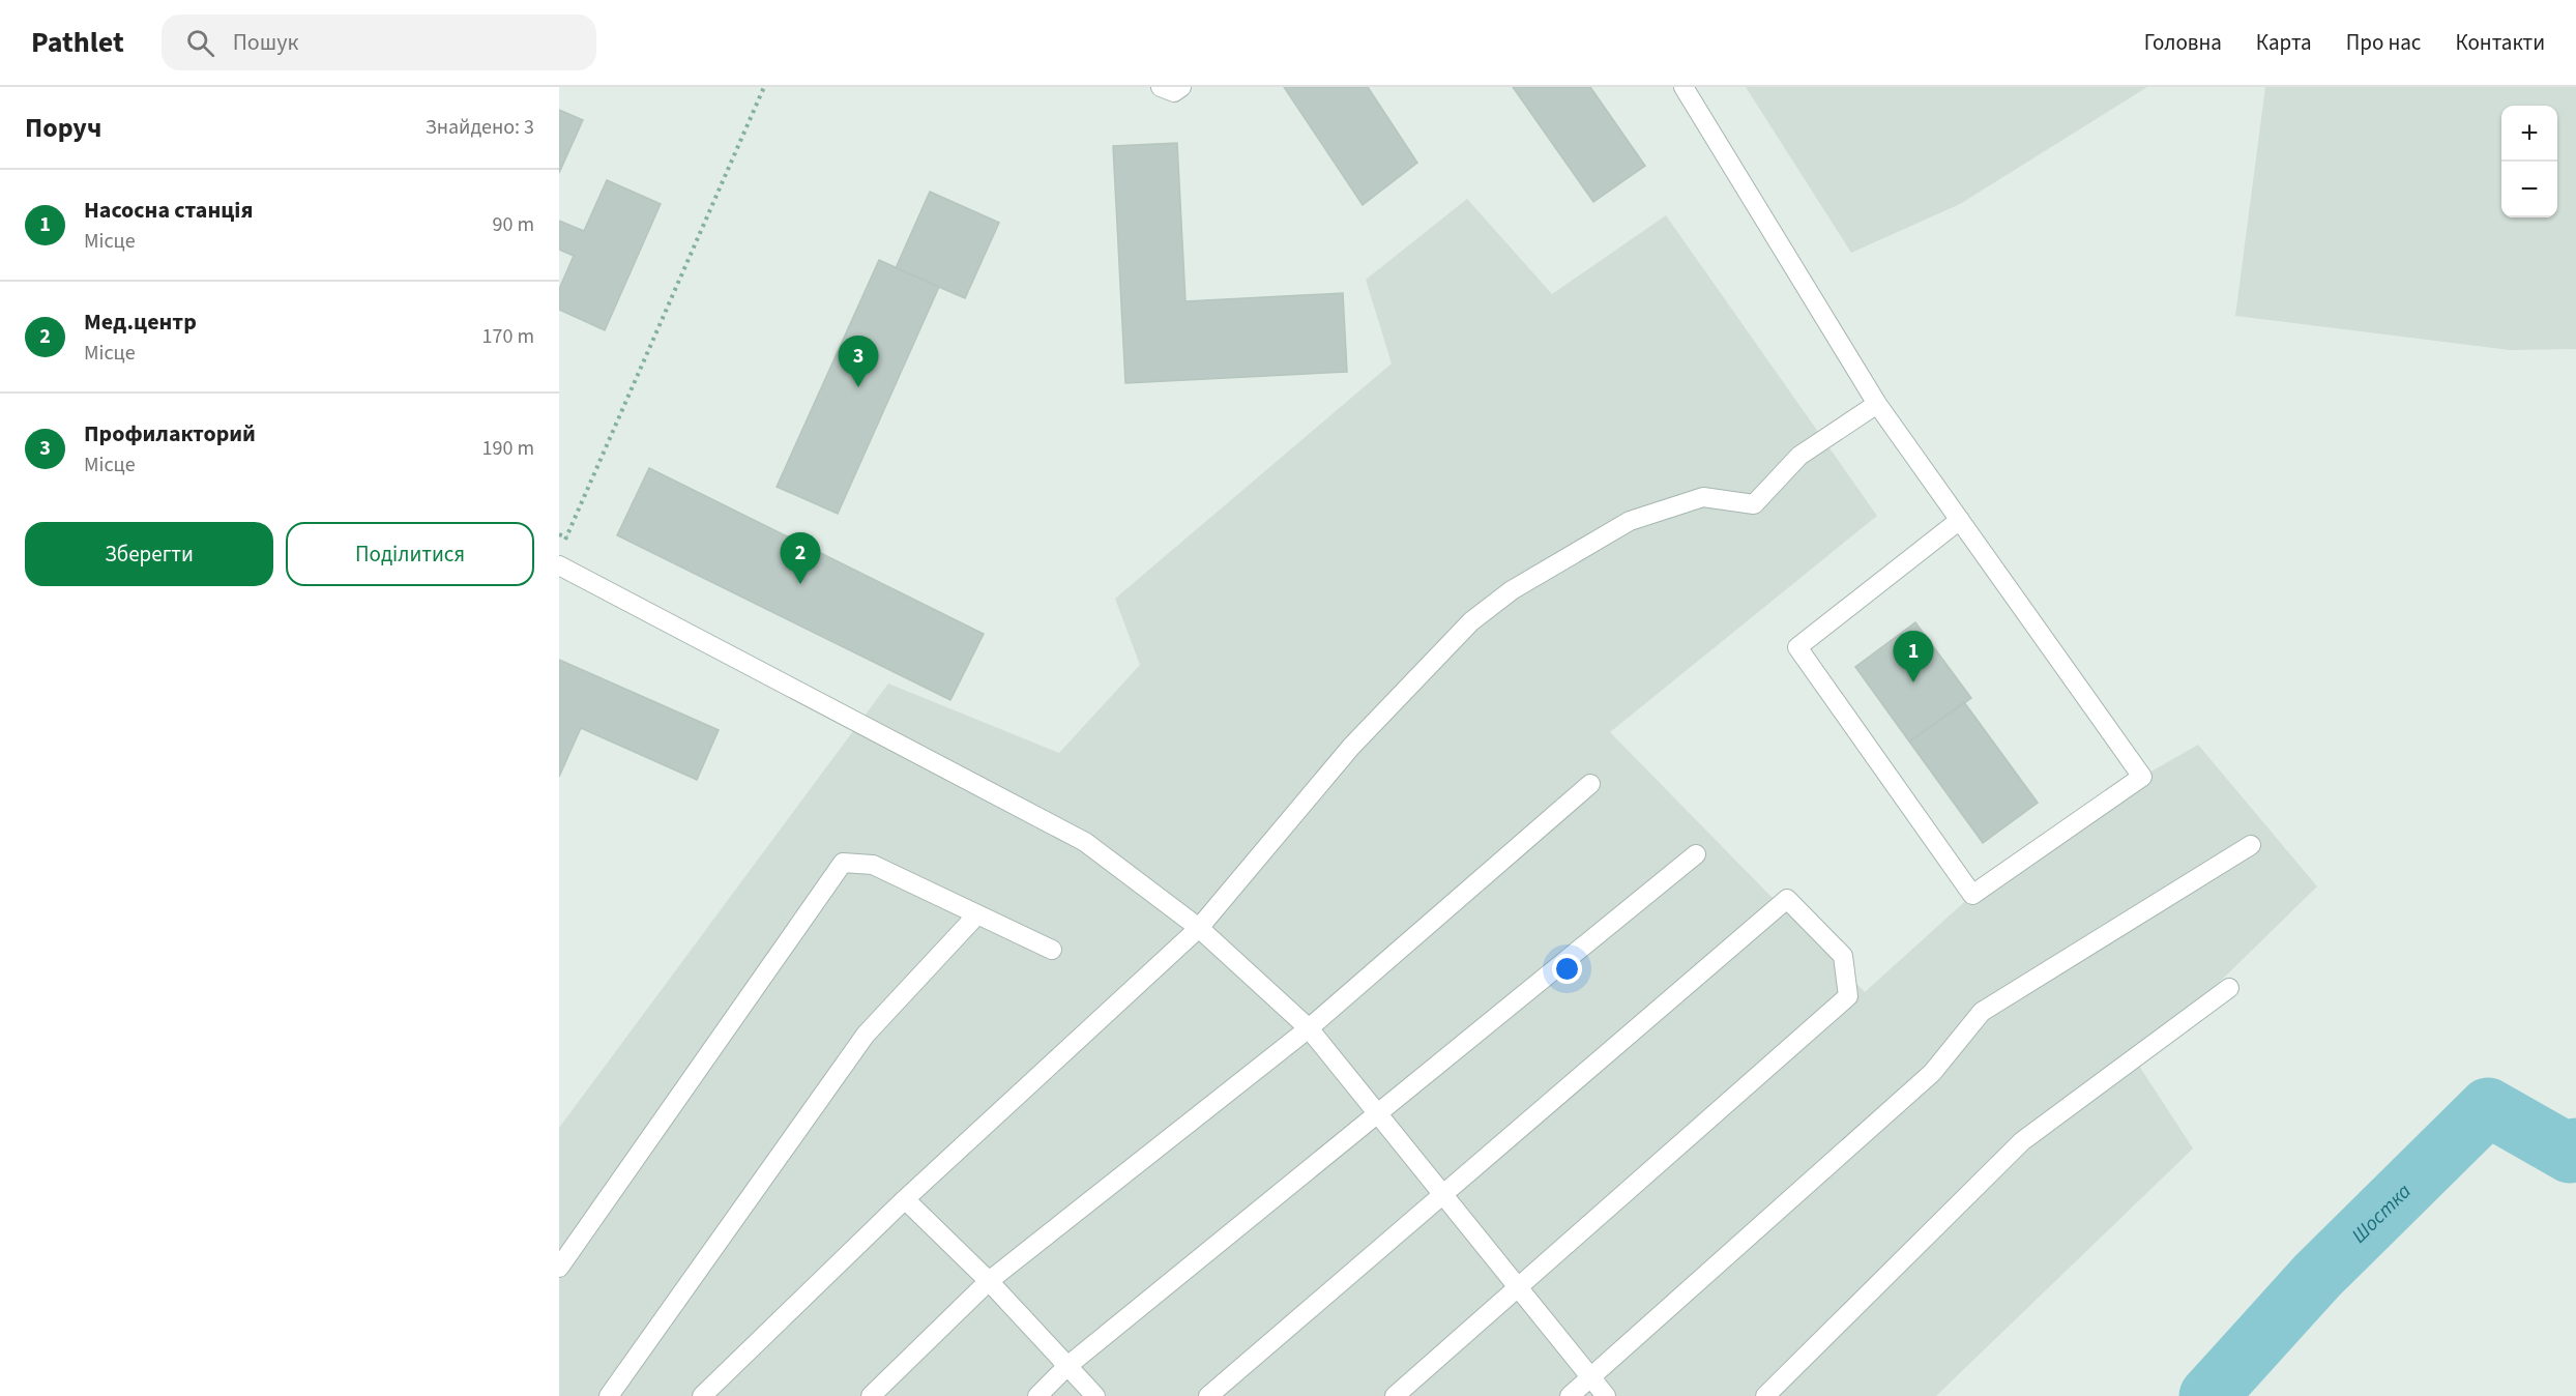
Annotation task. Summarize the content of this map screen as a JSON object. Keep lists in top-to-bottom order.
{
  "water": ["Шостка"],
  "page": {
    "header": "Pathlet",
    "search": "Пошук",
    "nav": [
      "Головна",
      "Карта",
      "Про нас",
      "Контакти"
    ],
    "heading": ["Поруч", "Знайдено: 3"],
    "map_buttons": ["+", "−"],
    "list": [
      {
        "mark": "1",
        "name": "Насосна станція",
        "note": "Місце",
        "value": "90 m"
      },
      {
        "mark": "2",
        "name": "Мед.центр",
        "note": "Місце",
        "value": "170 m"
      },
      {
        "mark": "3",
        "name": "Профилакторий",
        "note": "Місце",
        "value": "190 m"
      }
    ],
    "pins": ["3", "2", "1"],
    "buttons": ["Зберегти", "Поділитися"]
  }
}
